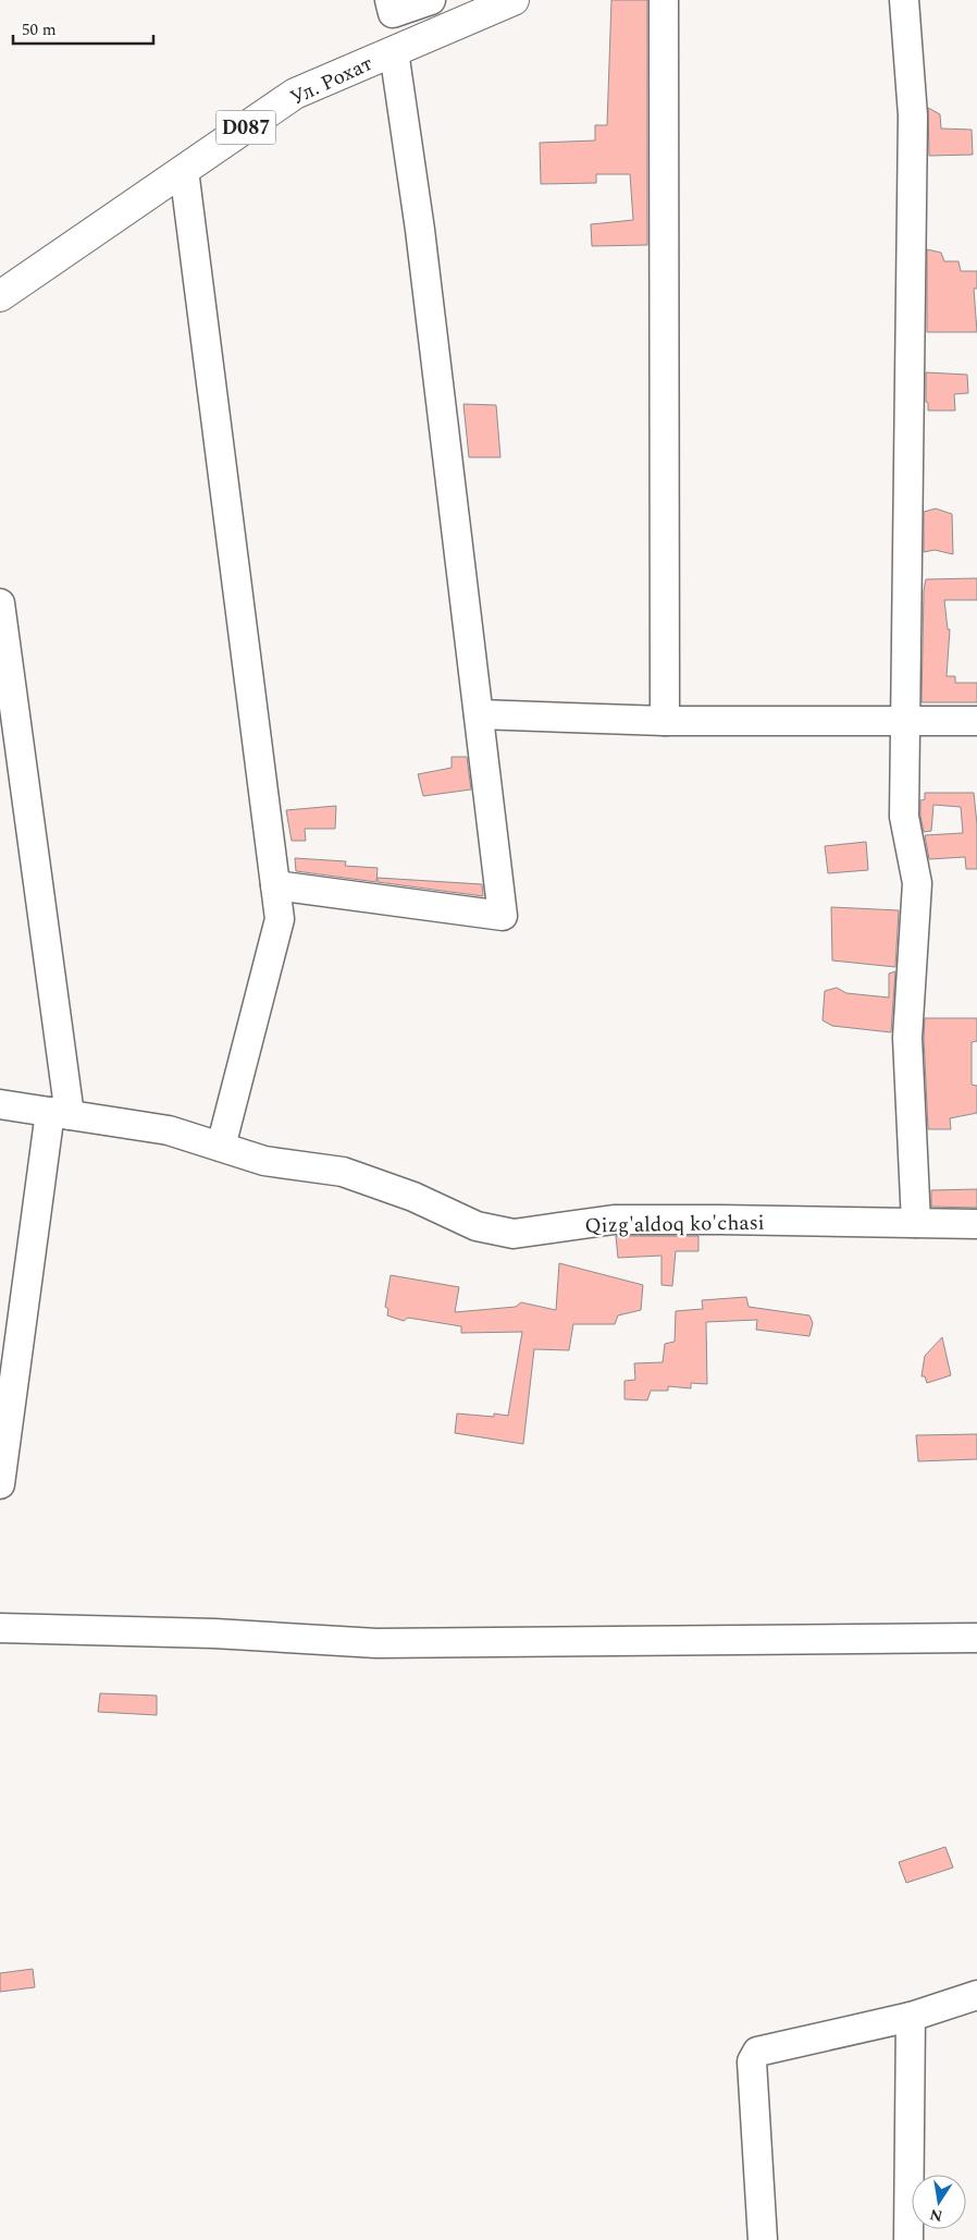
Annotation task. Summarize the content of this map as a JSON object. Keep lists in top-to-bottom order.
{
  "streets": {
    "main road": ["Ул. Рохат", "D087"],
    "street": ["Qizg'aldoq ko'chasi"]
  },
  "scale_bar": "50 m",
  "north": "bottom"
}
